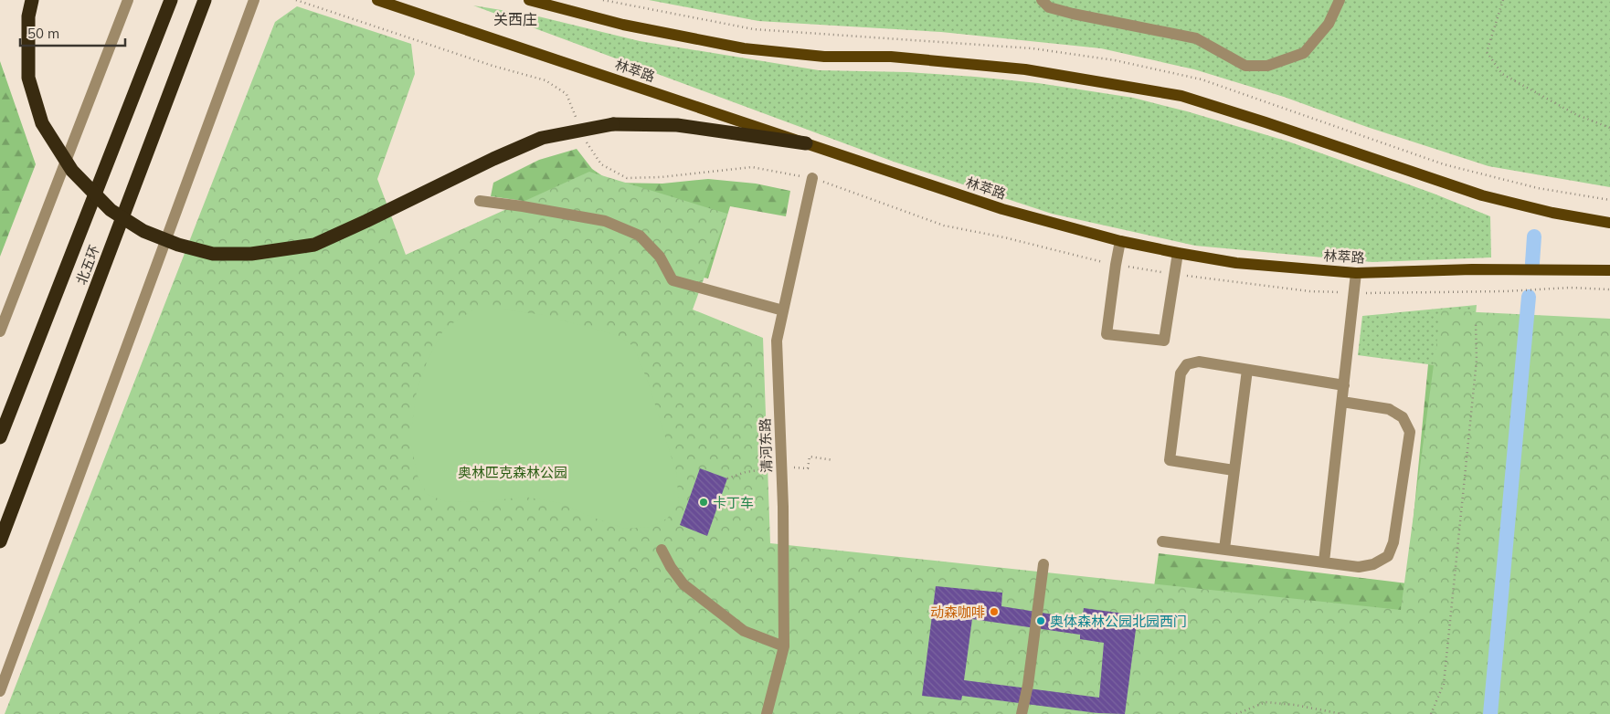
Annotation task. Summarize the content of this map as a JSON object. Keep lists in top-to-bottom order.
{
  "streets": {
    "highway": ["北五环"],
    "main road": ["林萃路"],
    "street": ["清河东路"]
  },
  "districts": ["关西庄"],
  "parks": ["奥林匹克森林公园"],
  "places": ["卡丁车", "动森咖啡", "奥体森林公园北园西门"],
  "scale_bar": "50 m"
}
